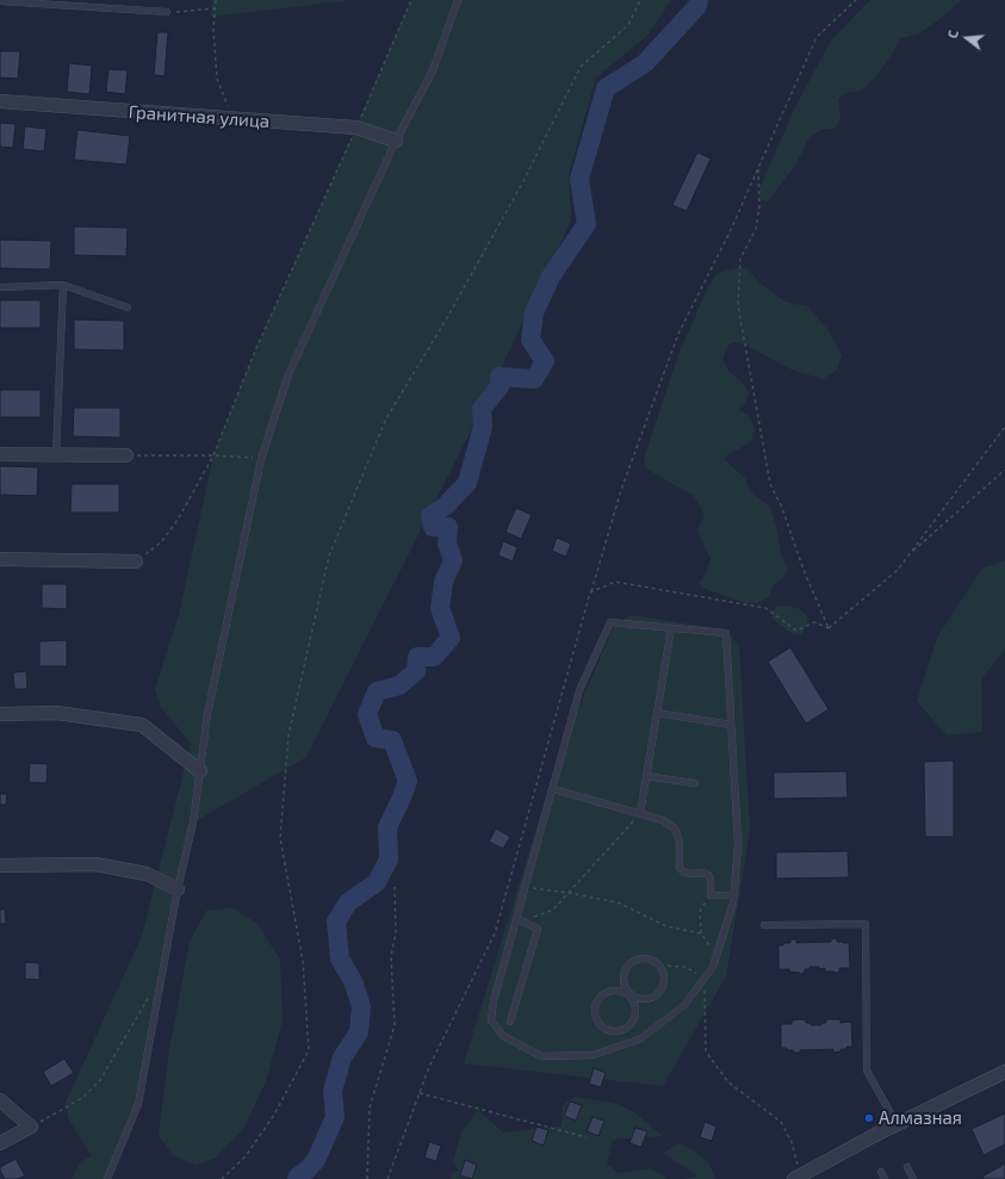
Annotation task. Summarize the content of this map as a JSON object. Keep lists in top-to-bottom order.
{
  "streets": {
    "street": ["Гранитная улица"]
  },
  "places": ["Алмазная"],
  "north": "left"
}
